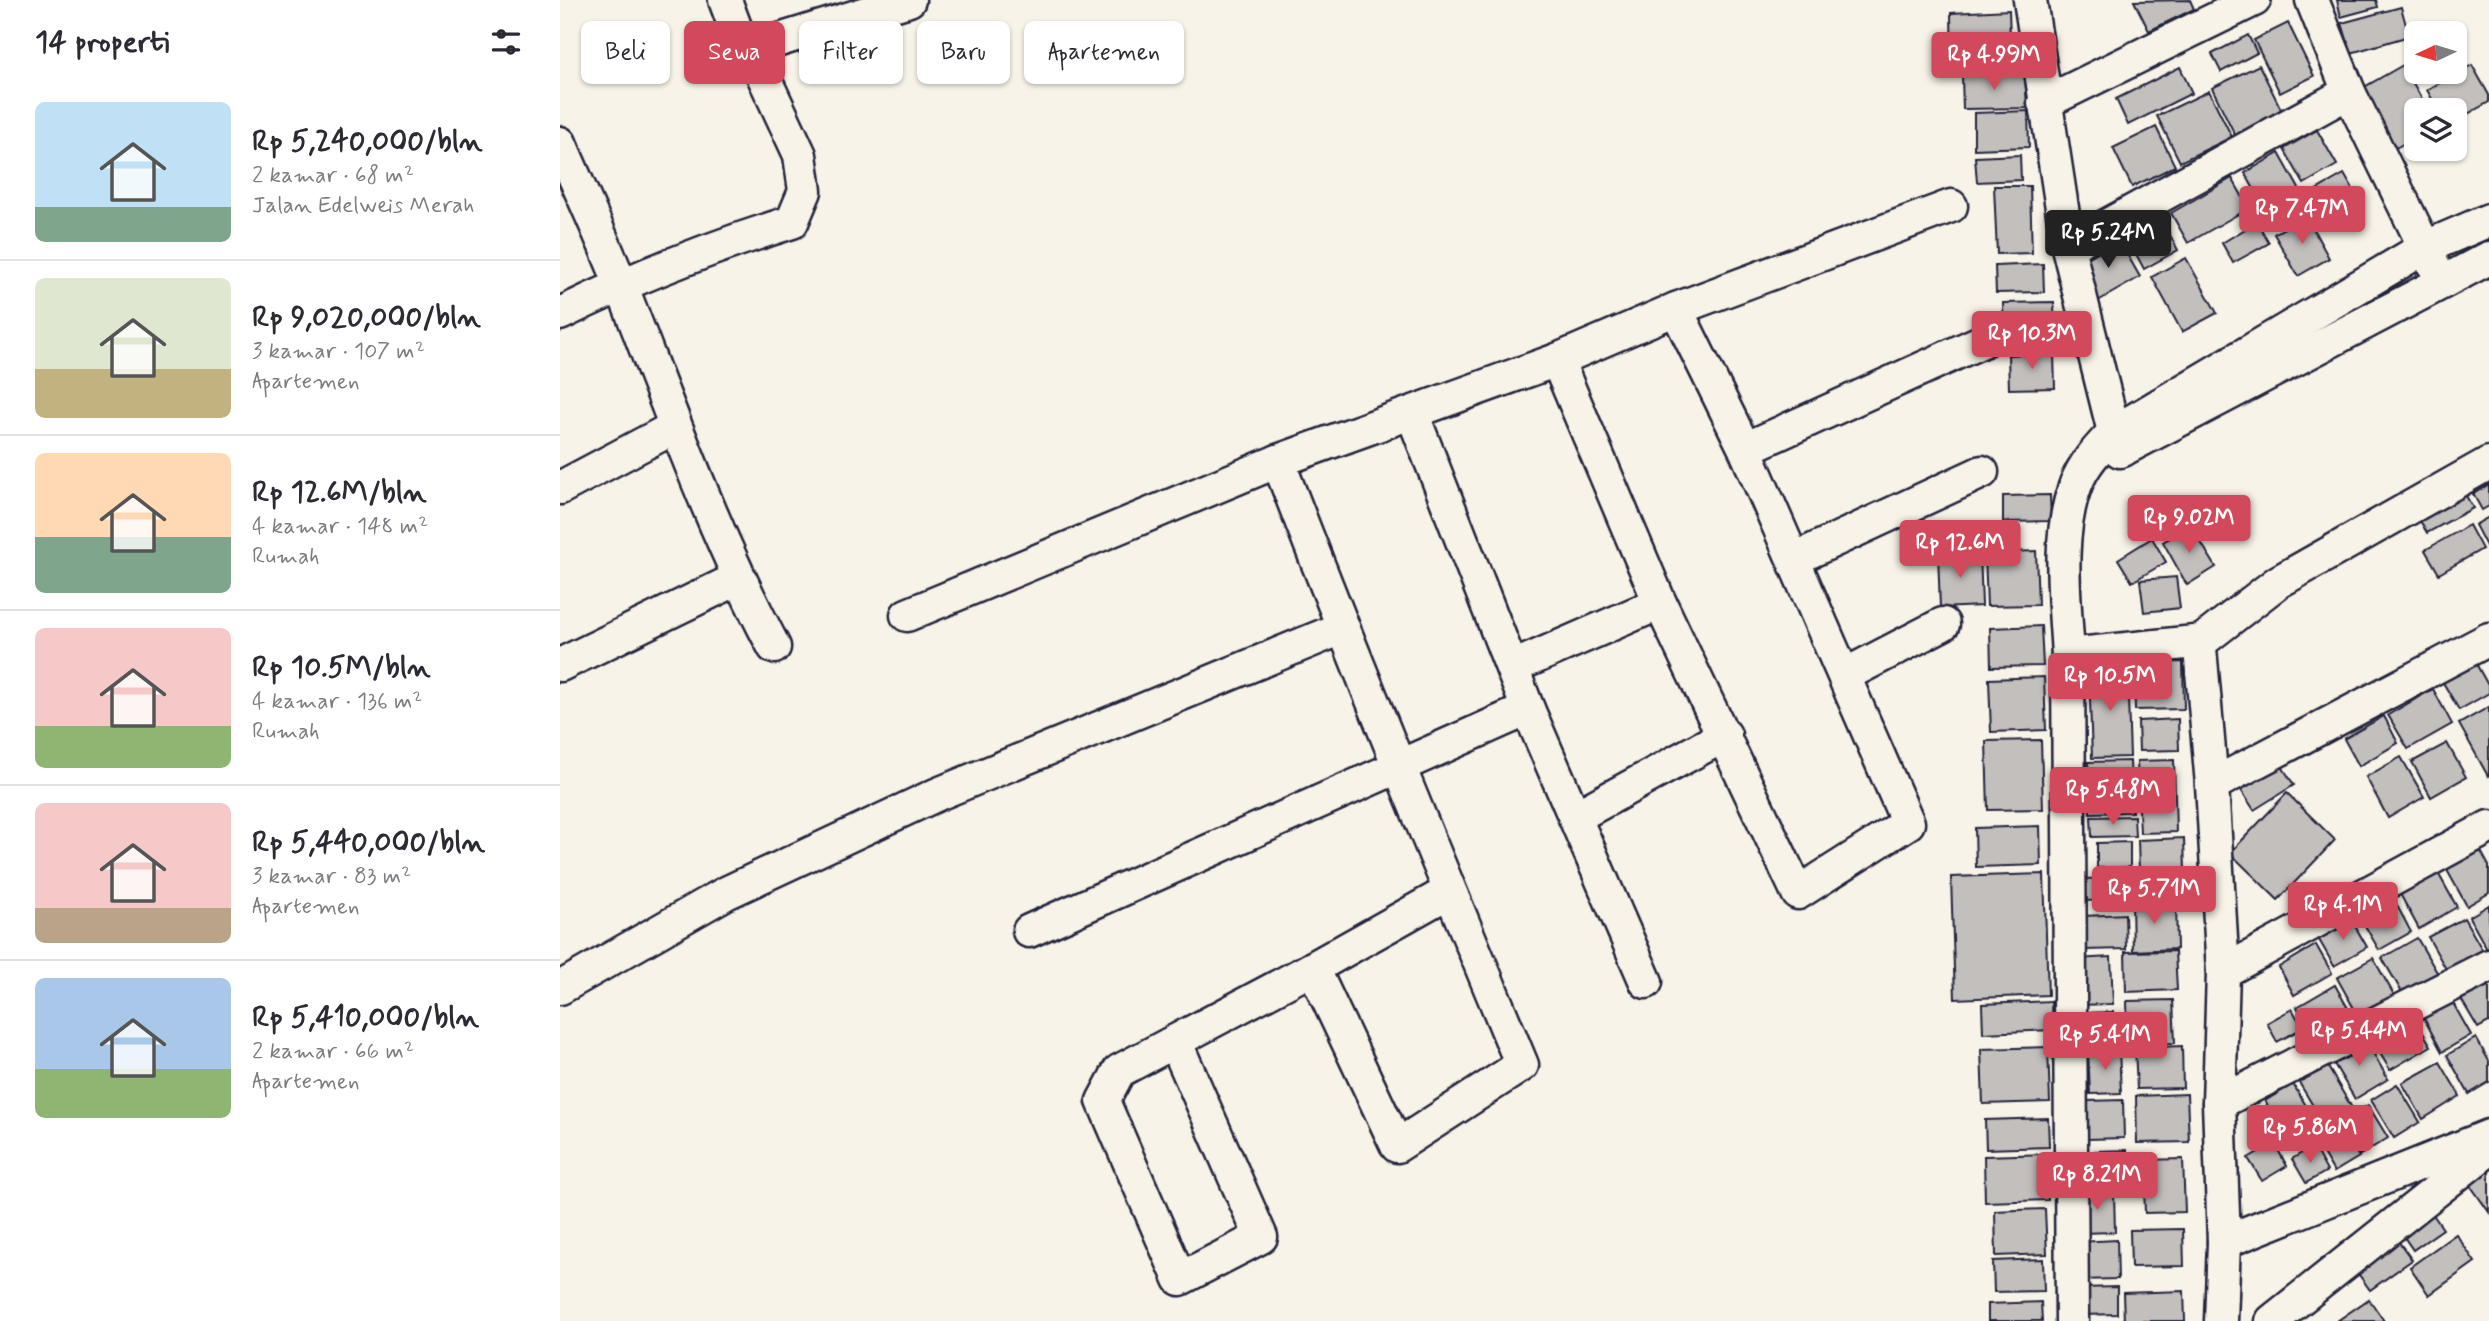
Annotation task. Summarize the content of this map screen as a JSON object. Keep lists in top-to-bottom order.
{
  "north": "left",
  "page": {
    "heading": "14 properti",
    "chip": [
      "Beli",
      "Sewa",
      "Filter",
      "Baru",
      "Apartemen"
    ],
    "price": [
      "Rp 4.99M",
      "Rp 7.47M",
      "Rp 5.24M",
      "Rp 10.3M",
      "Rp 9.02M",
      "Rp 12.6M",
      "Rp 10.5M",
      "Rp 5.48M",
      "Rp 5.71M",
      "Rp 4.1M",
      "Rp 5.44M",
      "Rp 5.41M",
      "Rp 5.86M",
      "Rp 8.21M"
    ],
    "list": [
      {
        "name": "Rp 5,240,000/bln",
        "note": "2 kamar · 68 m² · Jalan Edelweis Merah"
      },
      {
        "name": "Rp 9,020,000/bln",
        "note": "3 kamar · 107 m² · Apartemen"
      },
      {
        "name": "Rp 12.6M/bln",
        "note": "4 kamar · 148 m² · Rumah"
      },
      {
        "name": "Rp 10.5M/bln",
        "note": "4 kamar · 136 m² · Rumah"
      },
      {
        "name": "Rp 5,440,000/bln",
        "note": "3 kamar · 83 m² · Apartemen"
      },
      {
        "name": "Rp 5,410,000/bln",
        "note": "2 kamar · 66 m² · Apartemen"
      }
    ]
  }
}
